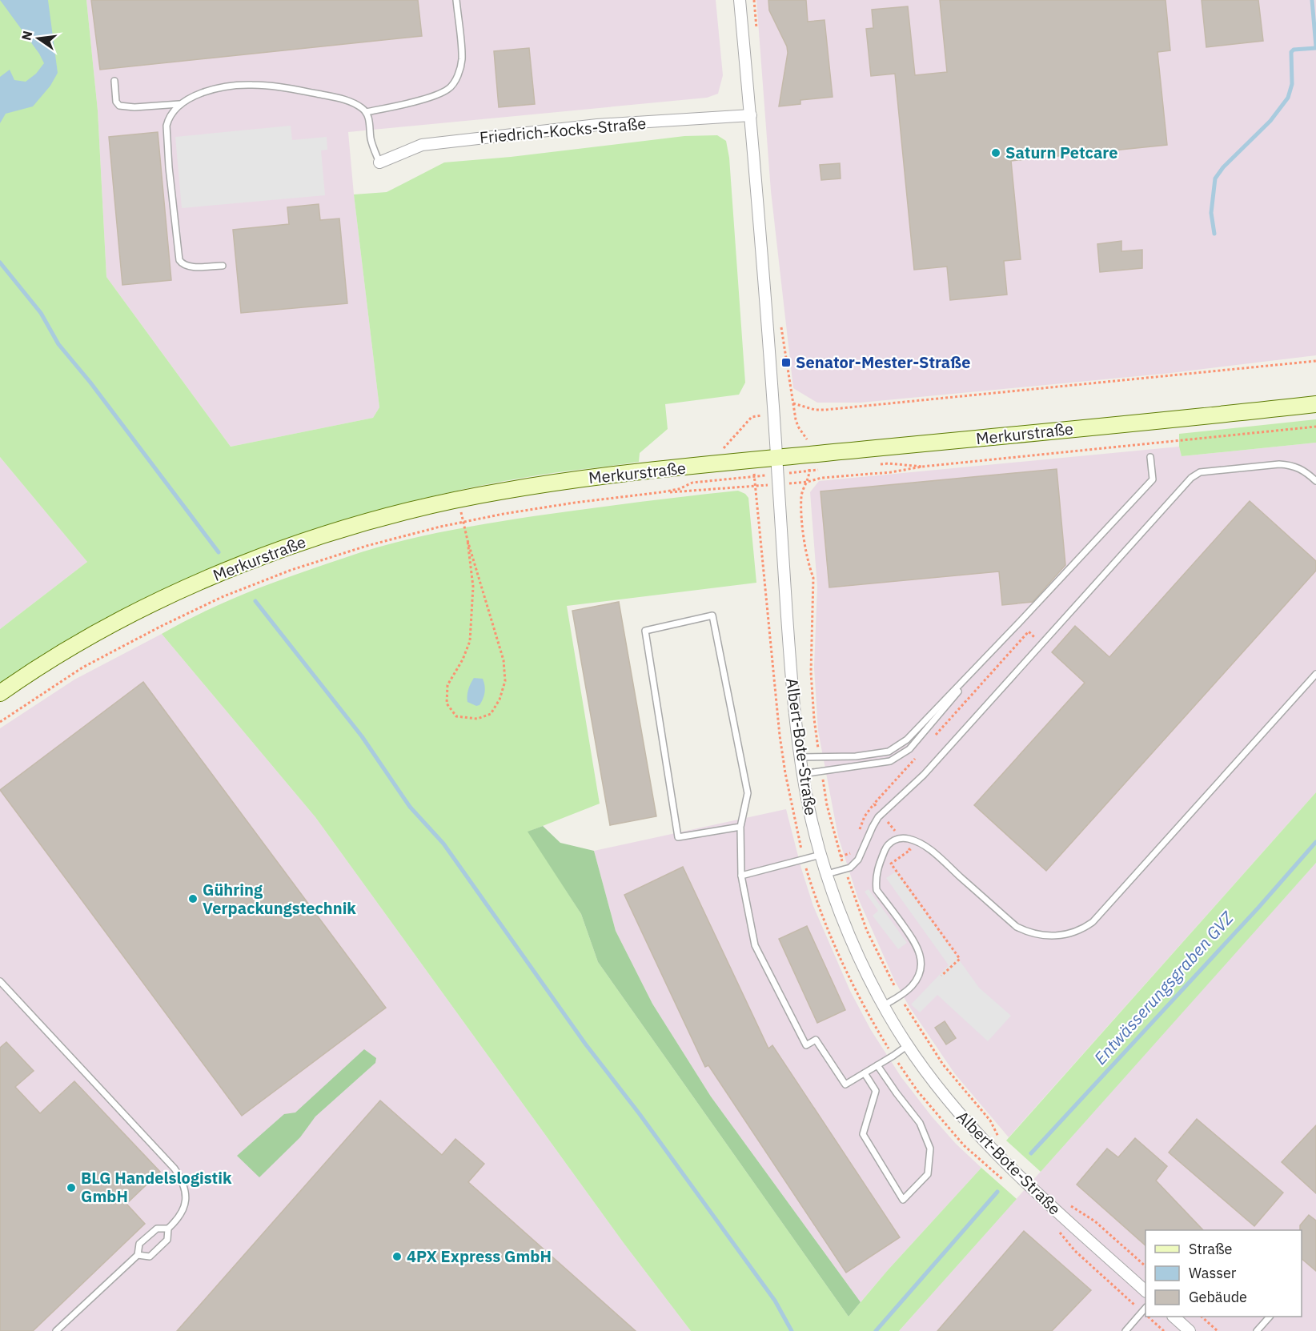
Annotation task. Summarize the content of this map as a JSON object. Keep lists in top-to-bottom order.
{
  "streets": {
    "street": ["Friedrich-Kocks-Straße", "Merkurstraße", "Albert-Bote-Straße"]
  },
  "crossings": [
    ["Merkurstraße", "Albert-Bote-Straße"]
  ],
  "water": ["Entwässerungsgraben GVZ"],
  "places": {
    "other": [
      "Saturn Petcare",
      "Gühring Verpackungstechnik",
      "BLG Handelslogistik GmbH",
      "4PX Express GmbH"
    ],
    "transit": ["Senator-Mester-Straße"]
  },
  "legend": ["Straße", "Wasser", "Gebäude"],
  "north": "left"
}
